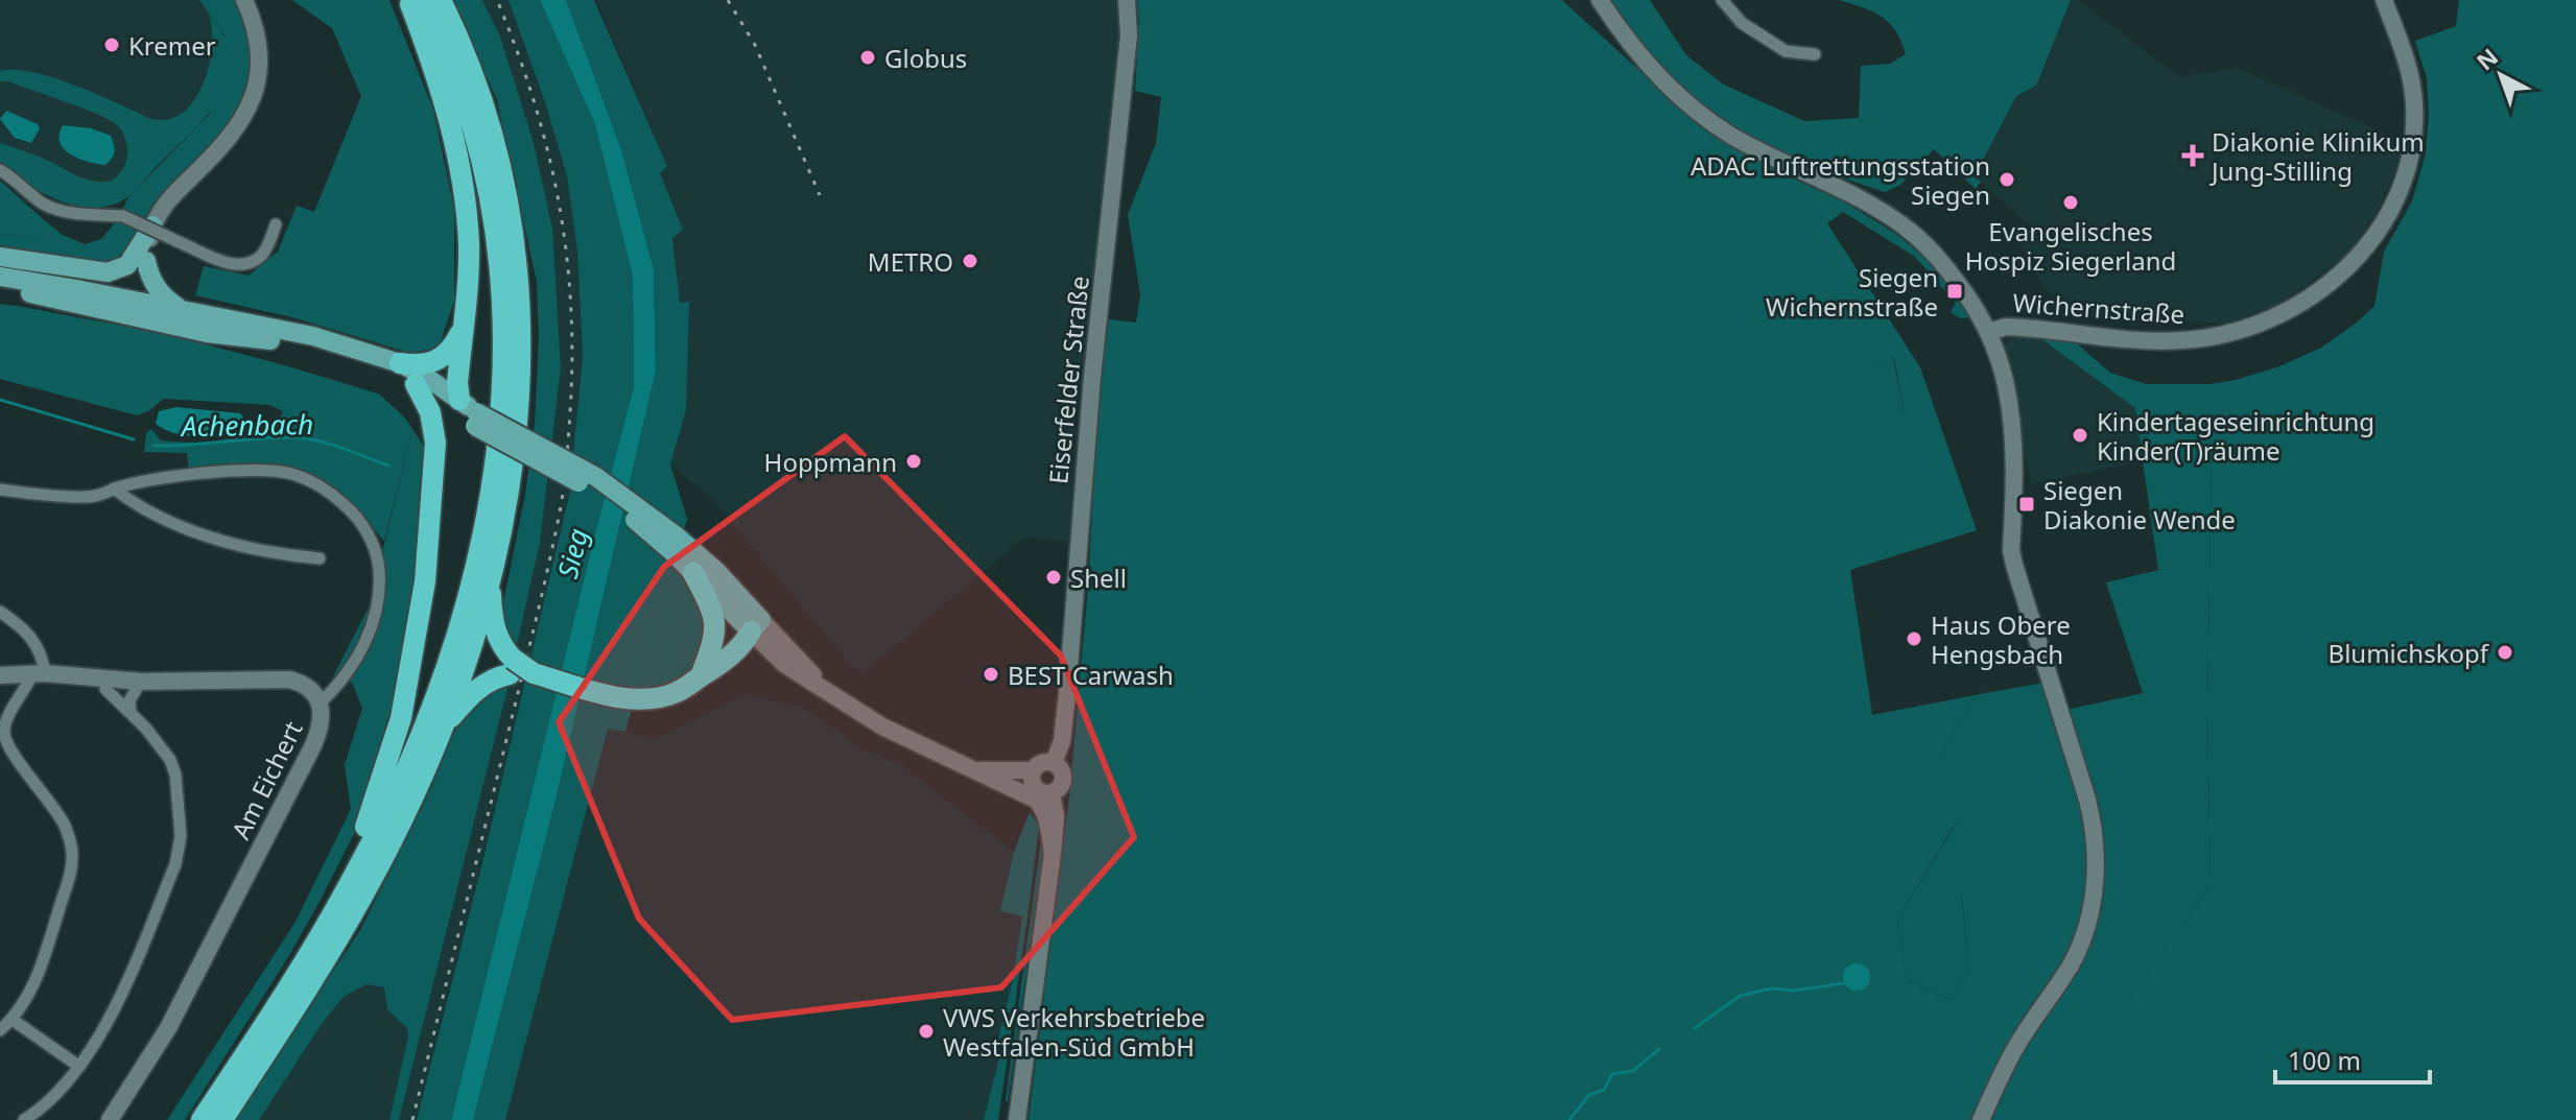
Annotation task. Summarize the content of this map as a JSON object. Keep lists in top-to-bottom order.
{
  "streets": {
    "street": ["Wichernstraße", "Eiserfelder Straße", "Am Eichert"]
  },
  "water": ["Achenbach", "Sieg"],
  "places": {
    "other": [
      "Kremer",
      "Globus",
      "ADAC Luftrettungsstation Siegen",
      "Evangelisches Hospiz Siegerland",
      "METRO",
      "Kindertageseinrichtung Kinder(T)räume",
      "Hoppmann",
      "Shell",
      "Haus Obere Hengsbach",
      "Blumichskopf",
      "BEST Carwash",
      "VWS Verkehrsbetriebe Westfalen-Süd GmbH"
    ],
    "health": ["Diakonie Klinikum Jung-Stilling"],
    "transit": ["Siegen Wichernstraße", "Siegen Diakonie Wende"]
  },
  "scale_bar": "100 m",
  "north": "top left"
}
